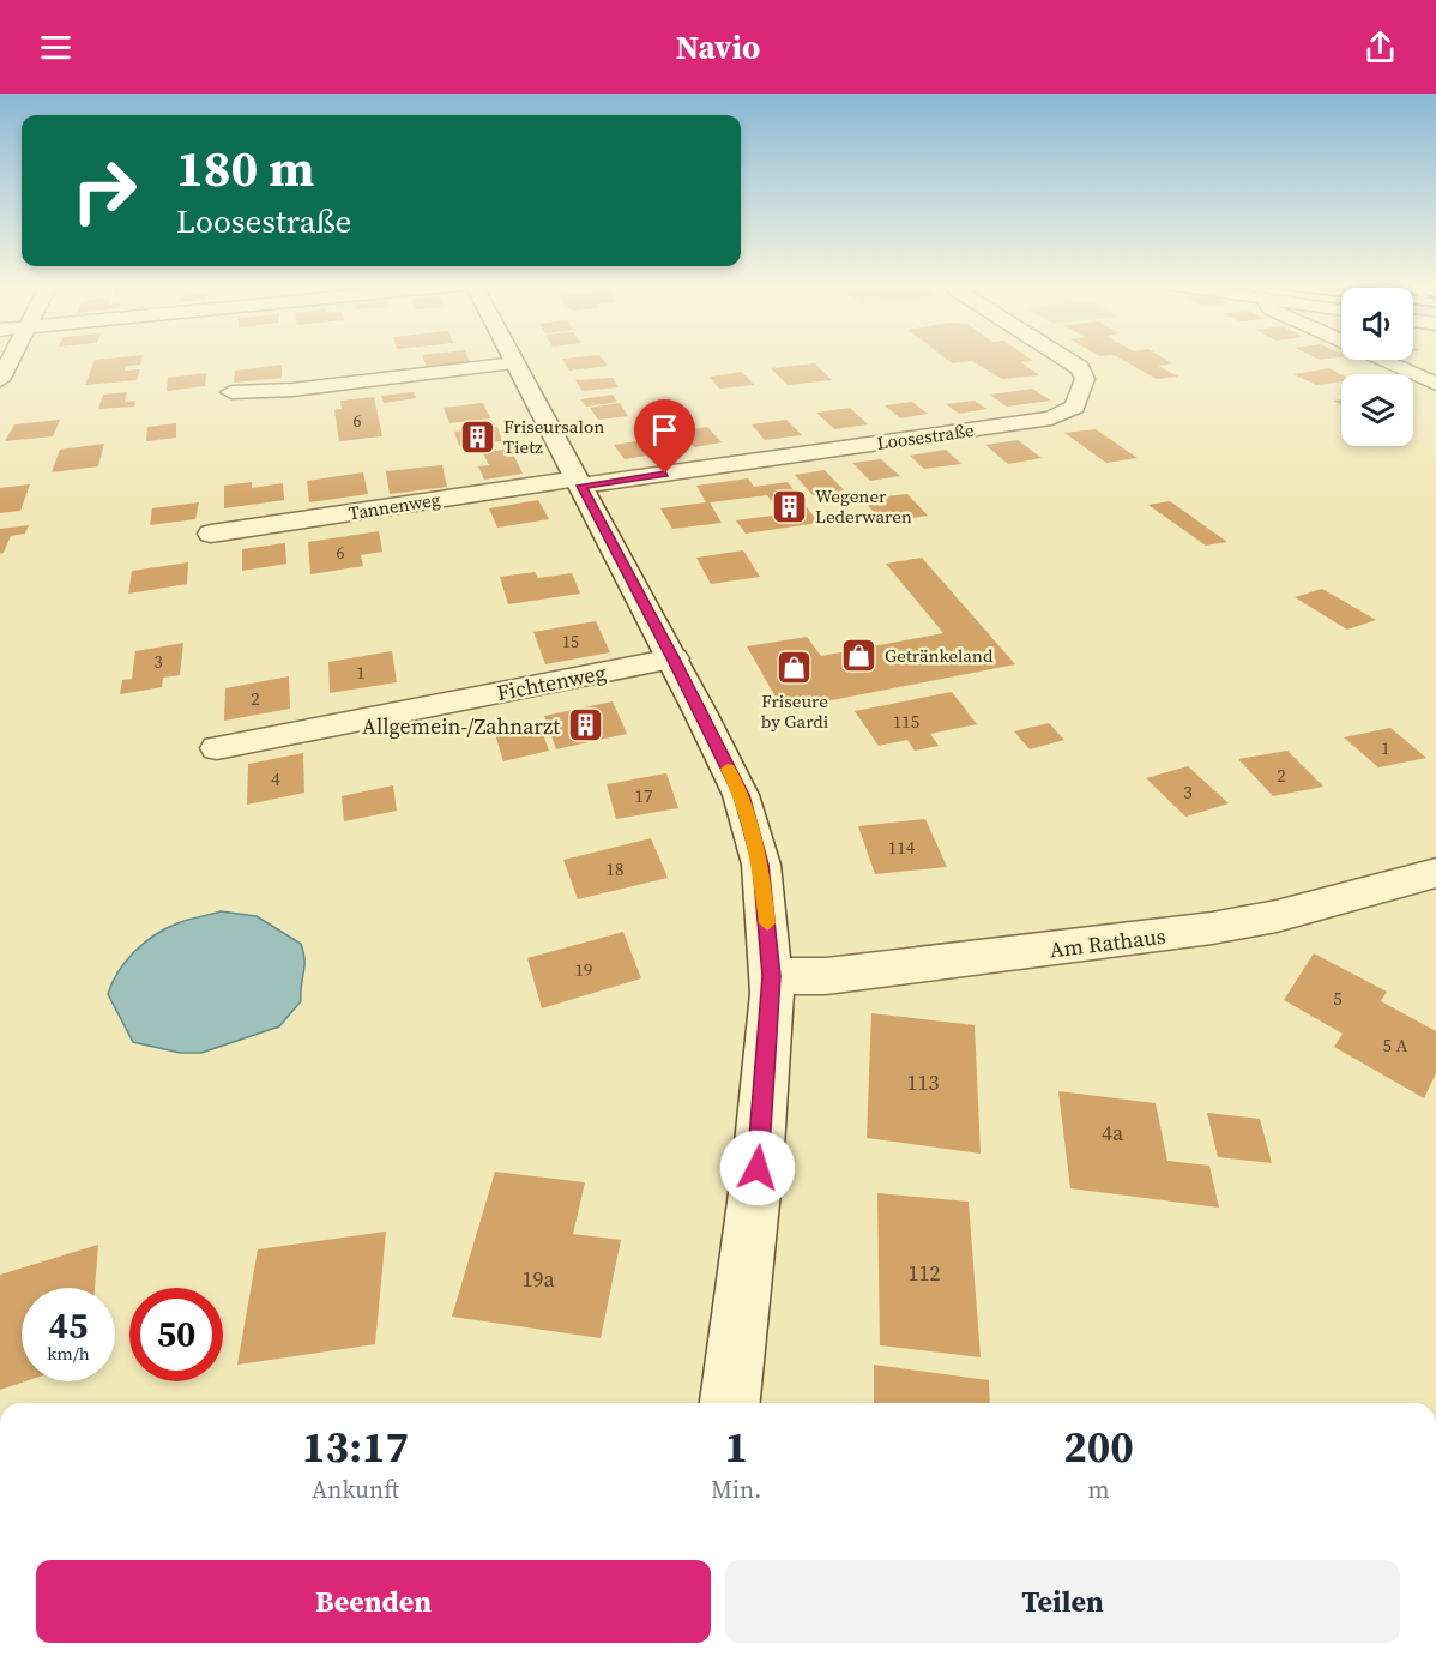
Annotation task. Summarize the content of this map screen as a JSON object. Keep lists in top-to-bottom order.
{
  "streets": {
    "street": [
      "Loosestraße",
      "Tannenweg",
      "Fichtenweg",
      "Am Rathaus"
    ]
  },
  "crossings": [
    ["Loosestraße", "Tannenweg"]
  ],
  "places": {
    "building": ["Friseursalon Tietz", "Wegener Lederwaren", "Allgemein-/Zahnarzt"],
    "shop": ["Getränkeland", "Friseure by Gardi"]
  },
  "house_numbers": [
    "6",
    "6",
    "15",
    "3",
    "1",
    "2",
    "115",
    "1",
    "2",
    "4",
    "3",
    "17",
    "114",
    "18",
    "19",
    "5",
    "5 A",
    "113",
    "4a",
    "112",
    "19a"
  ],
  "page": {
    "header": "Navio",
    "turn": ["180 m", "Loosestraße"],
    "speed": "45 km/h",
    "limit": "50",
    "eta": [
      "13:17",
      "Ankunft",
      "1",
      "Min.",
      "200",
      "m"
    ],
    "buttons": ["Beenden", "Teilen"]
  }
}
